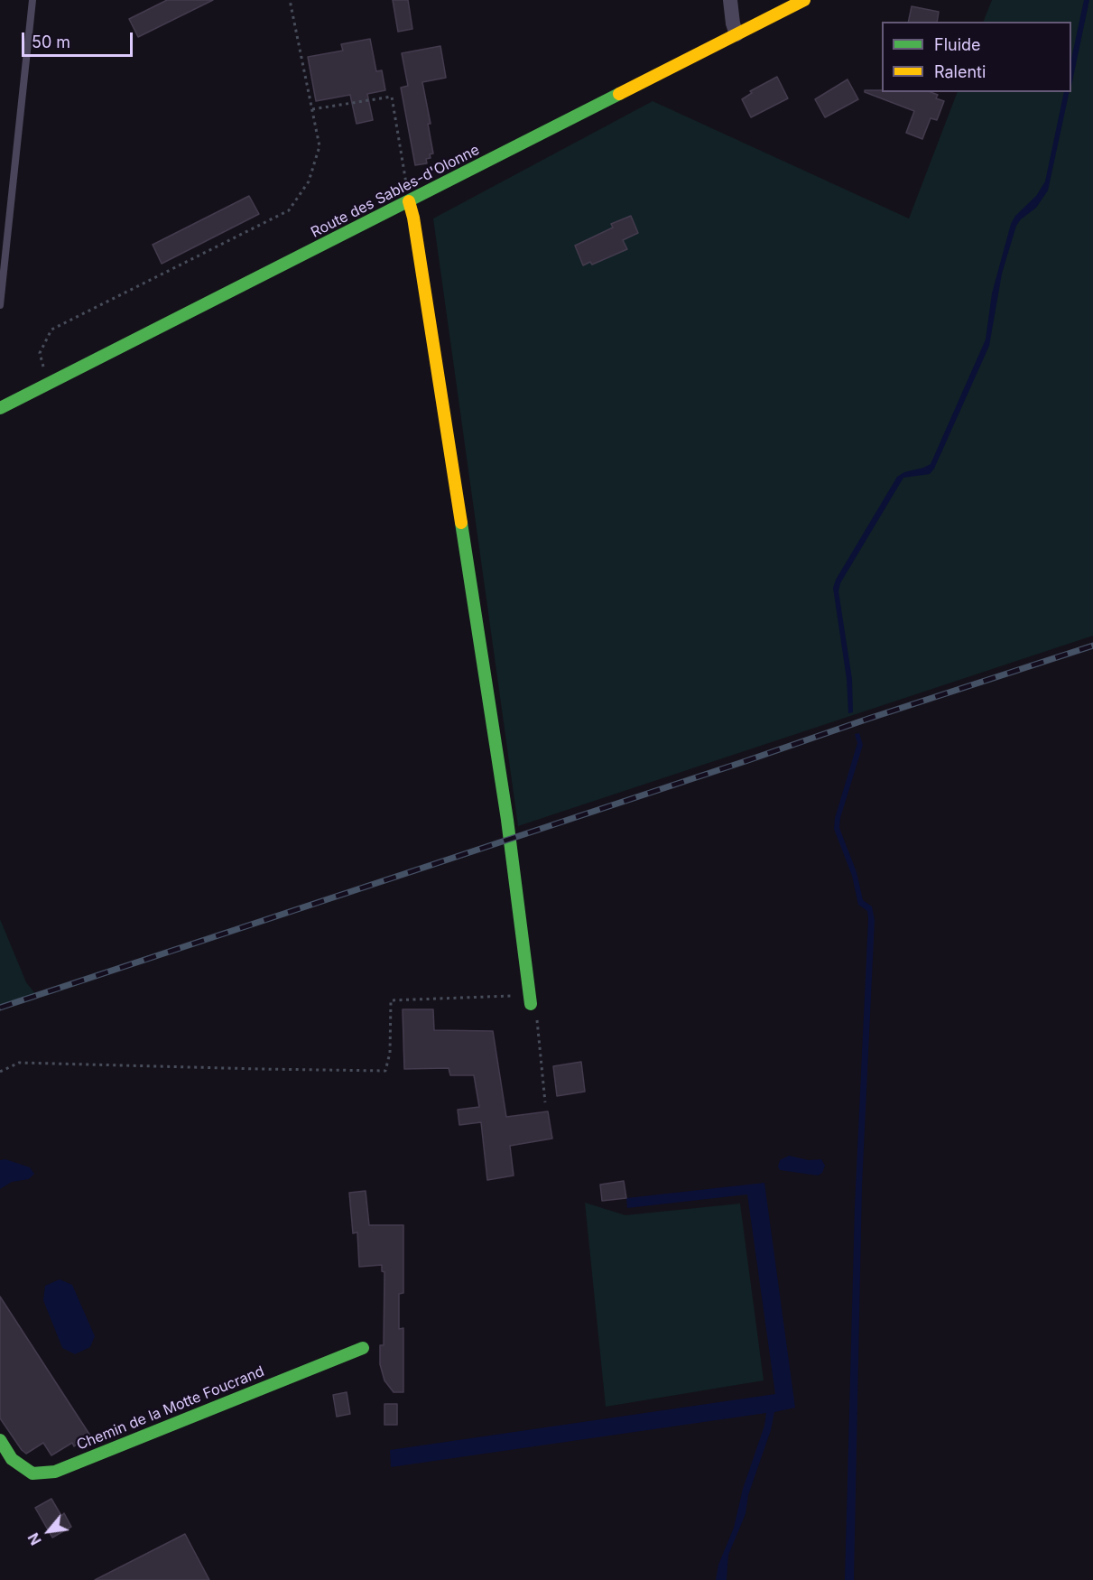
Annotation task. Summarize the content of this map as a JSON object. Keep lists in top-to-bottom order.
{
  "streets": {
    "street": ["Route des Sables-d'Olonne", "Chemin de la Motte Foucrand"]
  },
  "legend": ["Fluide", "Ralenti"],
  "scale_bar": "50 m",
  "north": "bottom left"
}
